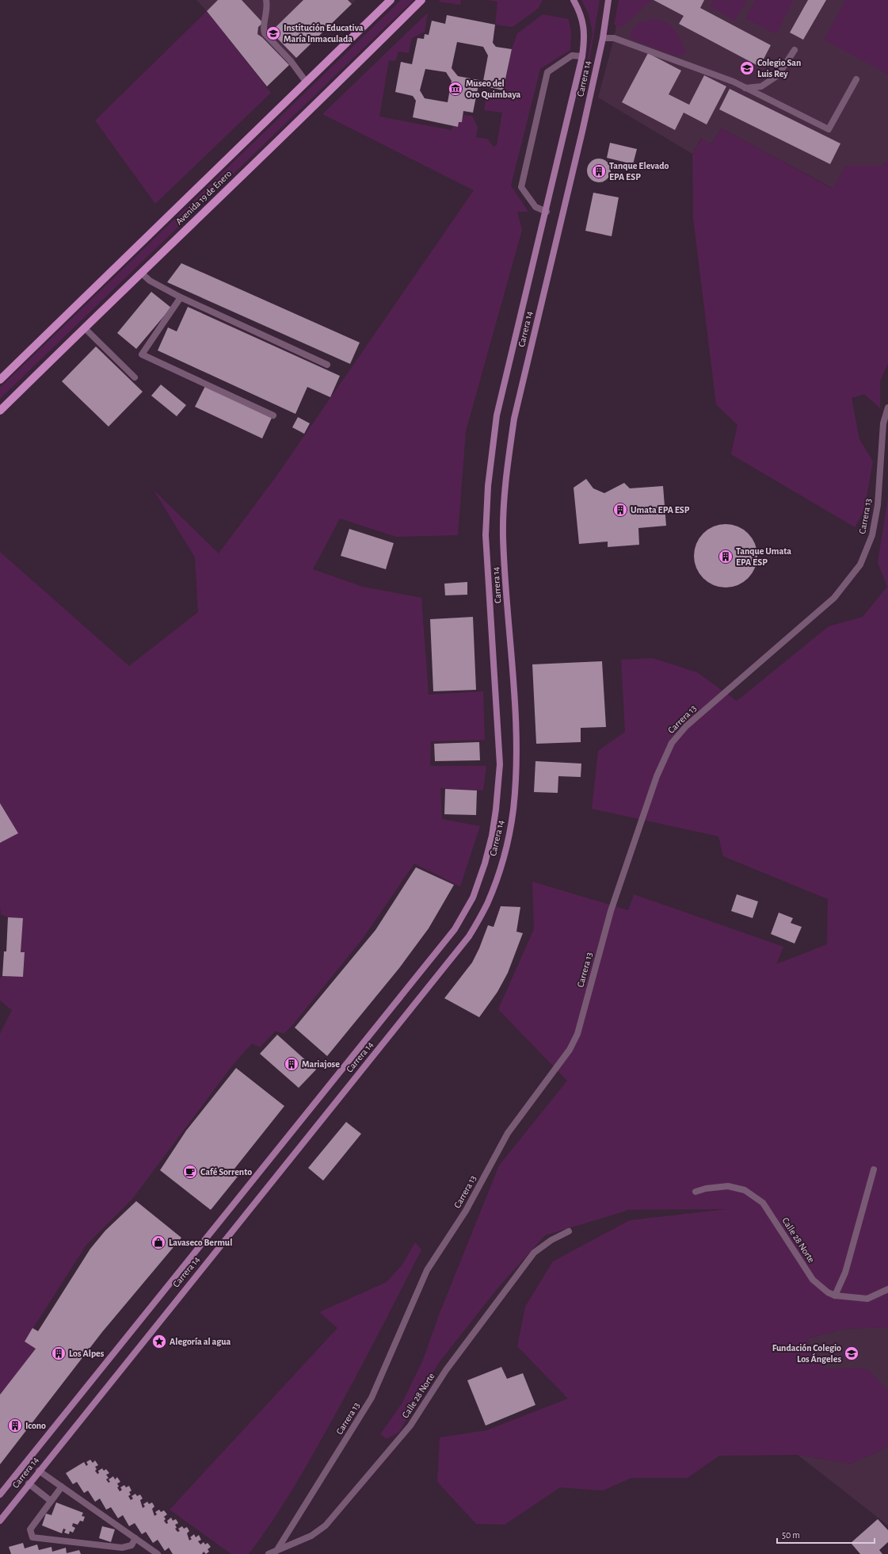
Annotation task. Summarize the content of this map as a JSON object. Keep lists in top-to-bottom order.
{
  "streets": {
    "main road": ["Carrera 14", "Avenida 19 de Enero"],
    "street": ["Carrera 13", "Calle 28 Norte"]
  },
  "crossings": [
    ["Carrera 13", "Calle 28 Norte"]
  ],
  "places": {
    "school or university": ["Institución Educativa María Inmaculada", "Colegio San Luis Rey", "Fundación Colegio Los Ángeles"],
    "museum": ["Museo del Oro Quimbaya"],
    "building": [
      "Tanque Elevado EPA ESP",
      "Umata EPA ESP",
      "Tanque Umata EPA ESP",
      "Mariajose",
      "Los Alpes",
      "Icono"
    ],
    "cafe": ["Café Sorrento"],
    "shop": ["Lavaseco Bermul"],
    "place": ["Alegoría al agua"]
  },
  "scale_bar": "50 m"
}
